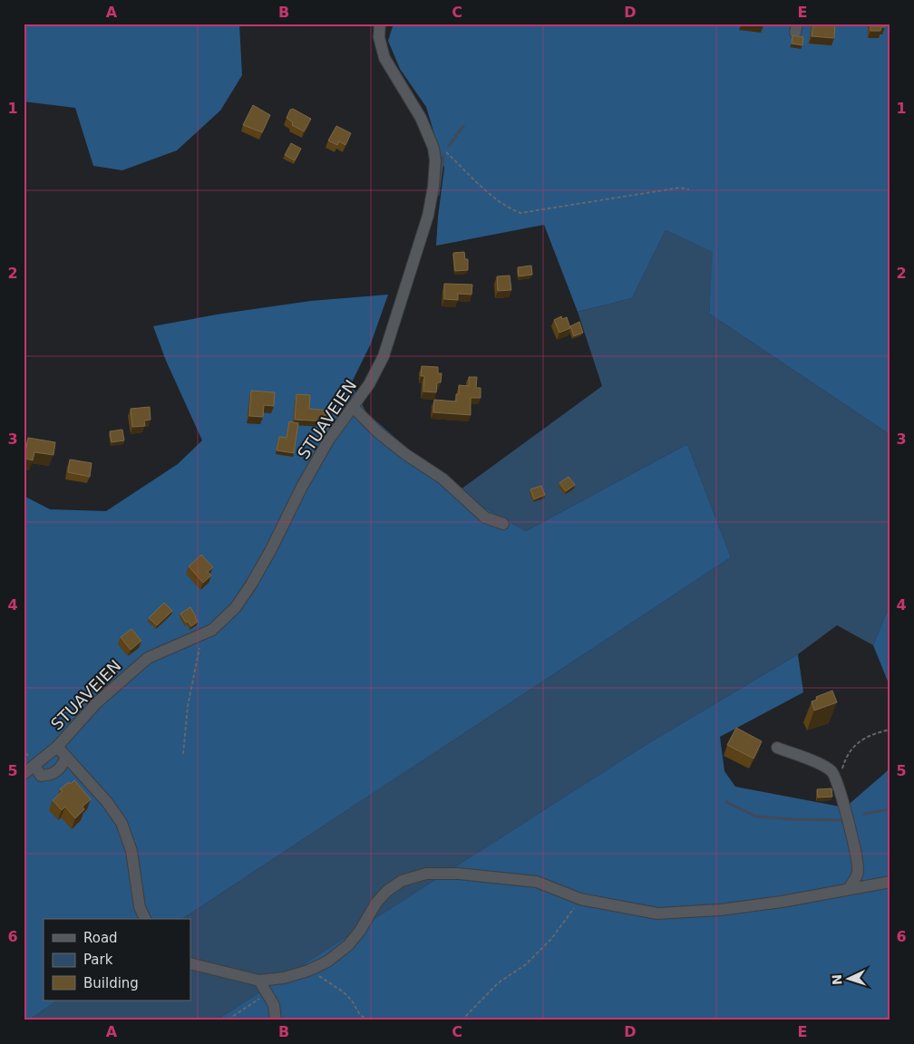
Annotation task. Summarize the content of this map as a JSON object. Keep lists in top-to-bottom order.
{
  "streets": {
    "street": ["STUAVEIEN"]
  },
  "legend": ["Road", "Park", "Building"],
  "north": "left",
  "grid": {
    "columns": [
      "A",
      "B",
      "C",
      "D",
      "E"
    ],
    "rows": [
      "1",
      "2",
      "3",
      "4",
      "5",
      "6"
    ]
  }
}
